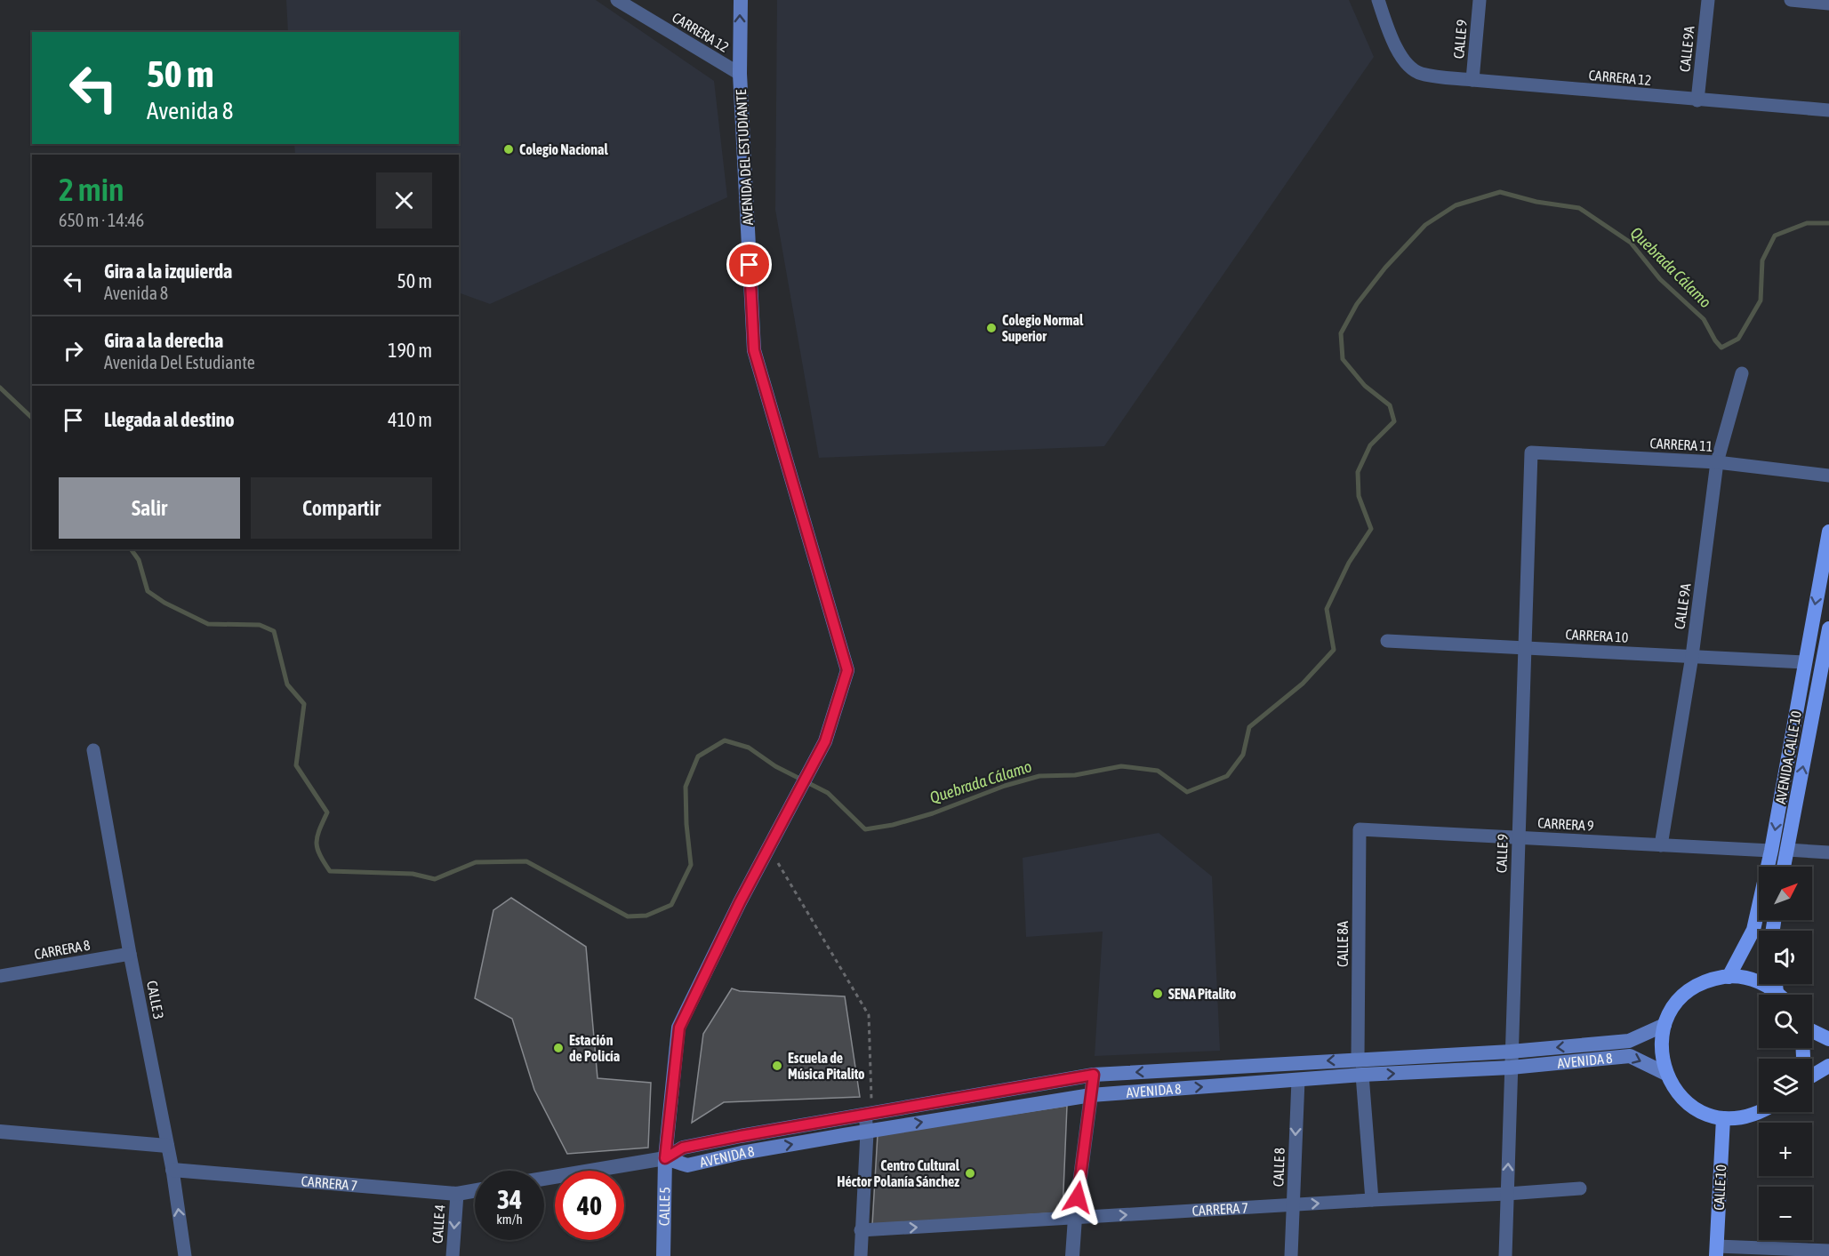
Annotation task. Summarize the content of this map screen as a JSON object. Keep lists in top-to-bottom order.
{
  "streets": {
    "main road": [
      "AVENIDA DEL ESTUDIANTE",
      "AVENIDA CALLE 10",
      "AVENIDA 8",
      "CALLE 10",
      "CALLE 5"
    ],
    "street": [
      "CARRERA 12",
      "CALLE 9",
      "CALLE 9A",
      "CARRERA 11",
      "CARRERA 10",
      "CARRERA 9",
      "CALLE 8A",
      "CARRERA 8",
      "CALLE 3",
      "CALLE 8",
      "CARRERA 7",
      "CALLE 4"
    ]
  },
  "crossings": [
    ["CARRERA 12", "CALLE 9"],
    ["CARRERA 12", "CALLE 9A"],
    ["CARRERA 12", "AVENIDA DEL ESTUDIANTE"],
    ["CALLE 9", "CARRERA 11"],
    ["CALLE 9", "CARRERA 10"],
    ["CALLE 9", "CARRERA 9"],
    ["CALLE 9", "AVENIDA 8"],
    ["CALLE 9", "CARRERA 7"],
    ["CALLE 9A", "CARRERA 11"],
    ["CALLE 9A", "CARRERA 10"],
    ["CALLE 9A", "CARRERA 9"],
    ["AVENIDA DEL ESTUDIANTE", "AVENIDA 8"],
    ["AVENIDA DEL ESTUDIANTE", "CALLE 5"],
    ["CARRERA 10", "AVENIDA CALLE 10"],
    ["AVENIDA CALLE 10", "CARRERA 9"],
    ["CARRERA 9", "CALLE 8A"],
    ["CALLE 8A", "AVENIDA 8"],
    ["CARRERA 8", "CALLE 3"],
    ["CALLE 3", "CARRERA 7"],
    ["AVENIDA 8", "CALLE 8"],
    ["AVENIDA 8", "CALLE 5"],
    ["CALLE 8", "CARRERA 7"],
    ["CARRERA 7", "CALLE 4"]
  ],
  "one_way": ["CARRERA 7", "CALLE 4"],
  "water": ["Quebrada Cálamo"],
  "places": [
    "Colegio Nacional",
    "Colegio Normal Superior",
    "SENA Pitalito",
    "Estación de Policía",
    "Escuela de Música Pitalito",
    "Centro Cultural Héctor Polanía Sánchez"
  ],
  "north": "top right",
  "page": {
    "turn": ["50 m", "Avenida 8"],
    "heading": ["2 min", "650 m · 14:46"],
    "list": [
      {
        "name": "Gira a la izquierda",
        "note": "Avenida 8",
        "value": "50 m"
      },
      {
        "name": "Gira a la derecha",
        "note": "Avenida Del Estudiante",
        "value": "190 m"
      },
      {
        "name": "Llegada al destino",
        "value": "410 m"
      }
    ],
    "buttons": ["Salir", "Compartir"],
    "map_buttons": ["+", "−"],
    "speed": "34 km/h",
    "limit": "40"
  }
}
